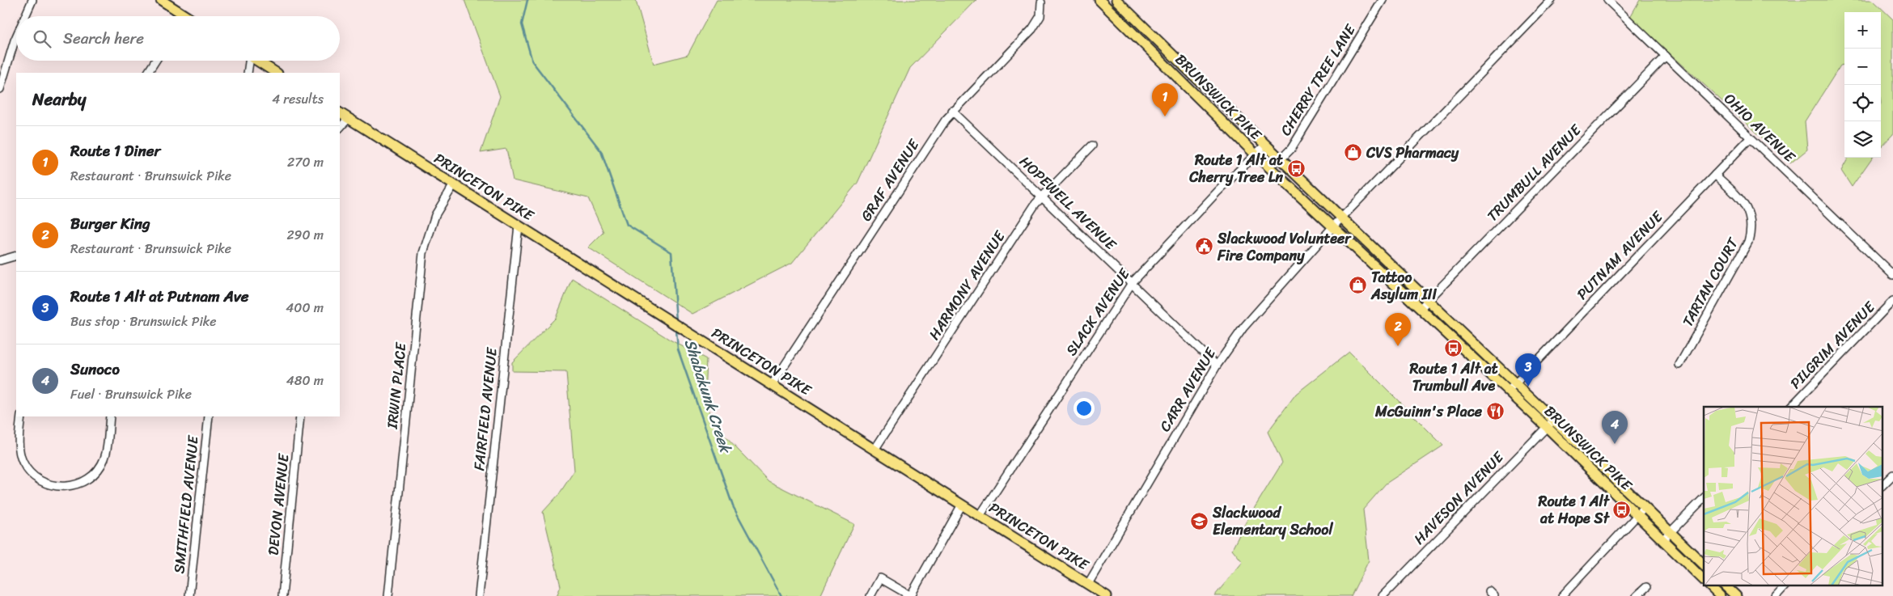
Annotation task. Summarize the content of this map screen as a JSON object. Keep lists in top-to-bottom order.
{
  "streets": {
    "main road": ["BRUNSWICK PIKE", "PRINCETON PIKE"],
    "street": [
      "CHERRY TREE LANE",
      "OHIO AVENUE",
      "TRUMBULL AVENUE",
      "GRAF AVENUE",
      "HOPEWELL AVENUE",
      "PUTNAM AVENUE",
      "TARTAN COURT",
      "HARMONY AVENUE",
      "SLACK AVENUE",
      "PILGRIM AVENUE",
      "IRWIN PLACE",
      "CARR AVENUE",
      "FAIRFIELD AVENUE",
      "HAVESON AVENUE",
      "SMITHFIELD AVENUE",
      "DEVON AVENUE"
    ]
  },
  "crossings": [
    ["CHERRY TREE LANE", "BRUNSWICK PIKE"],
    ["BRUNSWICK PIKE", "TRUMBULL AVENUE"],
    ["BRUNSWICK PIKE", "PUTNAM AVENUE"],
    ["BRUNSWICK PIKE", "SLACK AVENUE"],
    ["BRUNSWICK PIKE", "CARR AVENUE"],
    ["BRUNSWICK PIKE", "HAVESON AVENUE"],
    ["OHIO AVENUE", "TRUMBULL AVENUE"],
    ["OHIO AVENUE", "PUTNAM AVENUE"],
    ["GRAF AVENUE", "PRINCETON PIKE"],
    ["GRAF AVENUE", "HOPEWELL AVENUE"],
    ["PRINCETON PIKE", "HARMONY AVENUE"],
    ["PRINCETON PIKE", "SLACK AVENUE"],
    ["PRINCETON PIKE", "IRWIN PLACE"],
    ["PRINCETON PIKE", "CARR AVENUE"],
    ["PRINCETON PIKE", "FAIRFIELD AVENUE"],
    ["HOPEWELL AVENUE", "HARMONY AVENUE"],
    ["HOPEWELL AVENUE", "SLACK AVENUE"],
    ["HOPEWELL AVENUE", "CARR AVENUE"],
    ["PUTNAM AVENUE", "TARTAN COURT"]
  ],
  "water": ["Shabakunk Creek"],
  "places": {
    "shop": ["CVS Pharmacy", "Tattoo Asylum III"],
    "bus stop": ["Route 1 Alt at Cherry Tree Ln", "Route 1 Alt at Trumbull Ave", "Route 1 Alt at Hope St"],
    "public building": ["Slackwood Volunteer Fire Company"],
    "restaurant": ["McGuinn's Place"],
    "school or university": ["Slackwood Elementary School"]
  },
  "page": {
    "map_buttons": ["+", "−"],
    "search": "Search here",
    "heading": ["Nearby", "4 results"],
    "pins": [
      "1",
      "2",
      "3",
      "4"
    ],
    "list": [
      {
        "mark": "1",
        "name": "Route 1 Diner",
        "note": "Restaurant · Brunswick Pike",
        "value": "270 m"
      },
      {
        "mark": "2",
        "name": "Burger King",
        "note": "Restaurant · Brunswick Pike",
        "value": "290 m"
      },
      {
        "mark": "3",
        "name": "Route 1 Alt at Putnam Ave",
        "note": "Bus stop · Brunswick Pike",
        "value": "400 m"
      },
      {
        "mark": "4",
        "name": "Sunoco",
        "note": "Fuel · Brunswick Pike",
        "value": "480 m"
      }
    ]
  }
}
